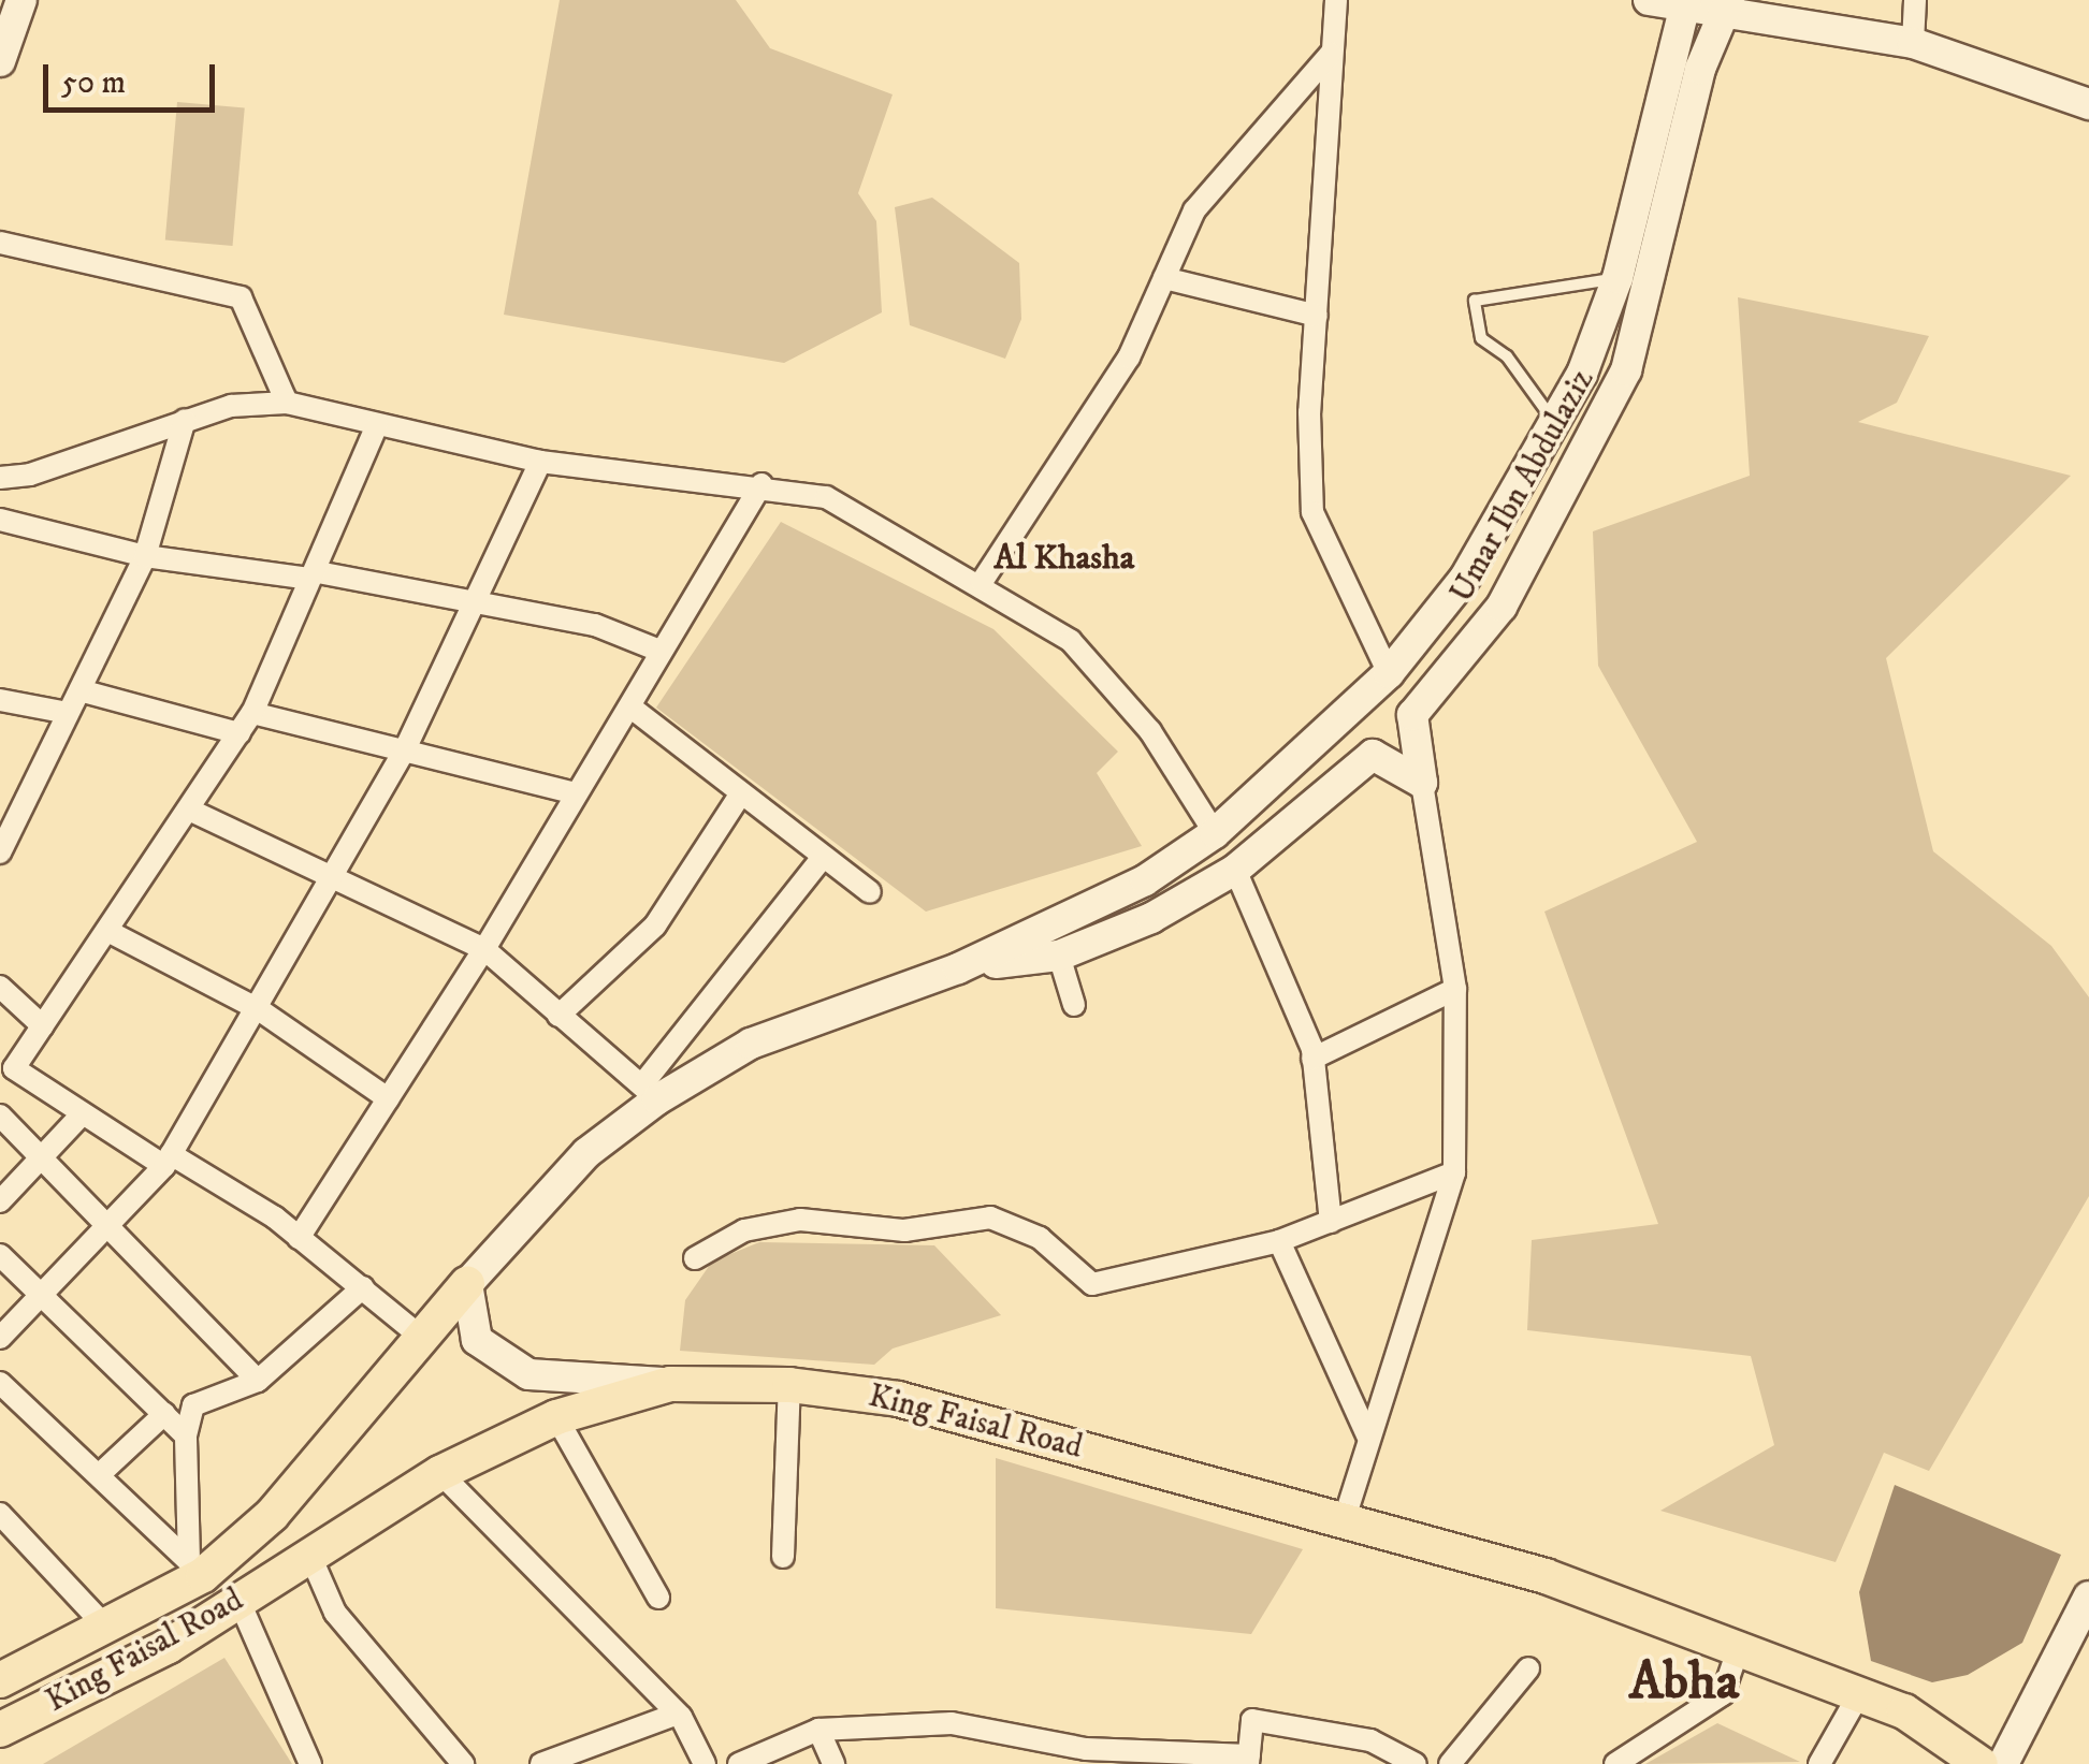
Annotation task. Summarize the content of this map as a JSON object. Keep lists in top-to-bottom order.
{
  "streets": {
    "main road": ["King Faisal Road"],
    "street": ["Umar Ibn Abdulaziz"]
  },
  "crossings": [
    ["Umar Ibn Abdulaziz", "King Faisal Road"]
  ],
  "districts": ["Al Khasha", "Abha"],
  "scale_bar": "50 m"
}
